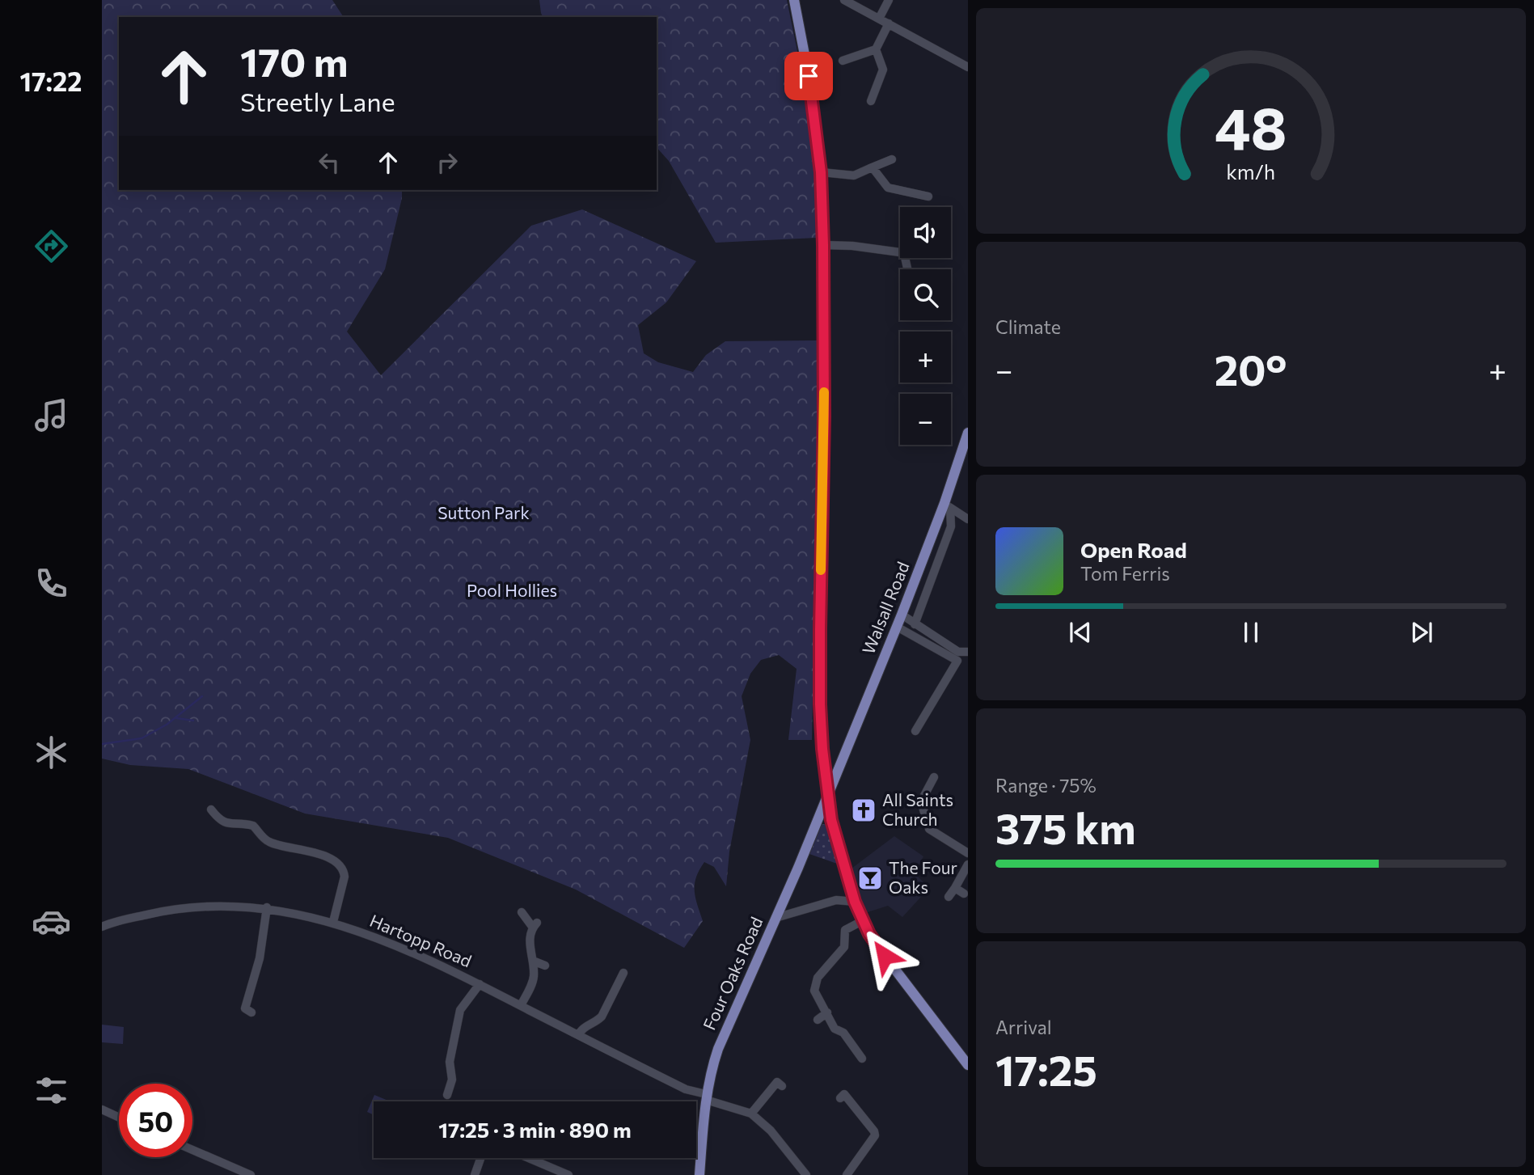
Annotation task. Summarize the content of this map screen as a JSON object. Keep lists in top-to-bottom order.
{
  "streets": {
    "main road": ["Walsall Road", "Four Oaks Road"],
    "street": ["Hartopp Road"]
  },
  "crossings": [
    ["Walsall Road", "Four Oaks Road"],
    ["Hartopp Road", "Four Oaks Road"]
  ],
  "parks": ["Sutton Park", "Pool Hollies"],
  "places": {
    "church": ["All Saints Church"],
    "bar": ["The Four Oaks"]
  },
  "page": {
    "tabs": "17:22",
    "turn": ["170 m", "Streetly Lane"],
    "map_buttons": ["+", "−"],
    "tile": [
      "Climate",
      ["Range · 75%", "375 km"],
      ["Arrival", "17:25"]
    ],
    "heat": ["−", "20°", "+"],
    "song": ["Open Road", "Tom Ferris"],
    "limit": "50",
    "trip": "17:25 · 3 min · 890 m",
    "gauge": ["48", "km/h"]
  }
}
